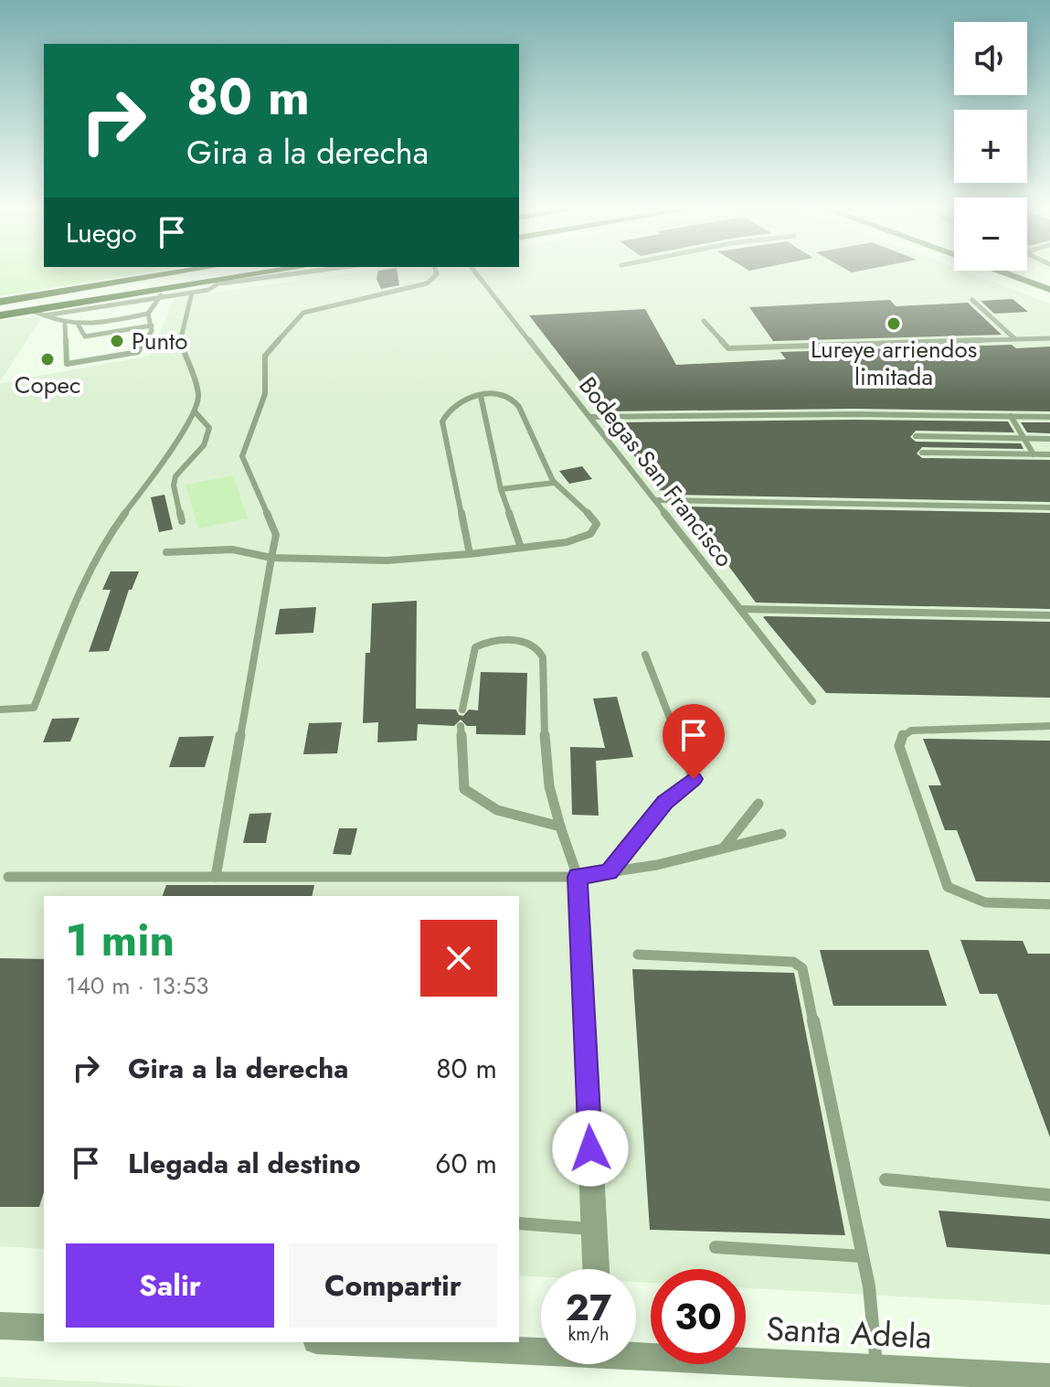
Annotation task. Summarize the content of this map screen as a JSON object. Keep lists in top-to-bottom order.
{
  "streets": {
    "street": ["Santa Adela"],
    "lane": ["Bodegas San Francisco"]
  },
  "places": ["Lureye arriendos limitada", "Punto", "Copec"],
  "page": {
    "map_buttons": ["+", "−"],
    "turn": ["80 m", "Gira a la derecha"],
    "then": "Luego",
    "heading": ["1 min", "140 m · 13:53"],
    "list": [
      {
        "name": "Gira a la derecha",
        "value": "80 m"
      },
      {
        "name": "Llegada al destino",
        "value": "60 m"
      }
    ],
    "buttons": ["Salir", "Compartir"],
    "speed": "27 km/h",
    "limit": "30"
  }
}
